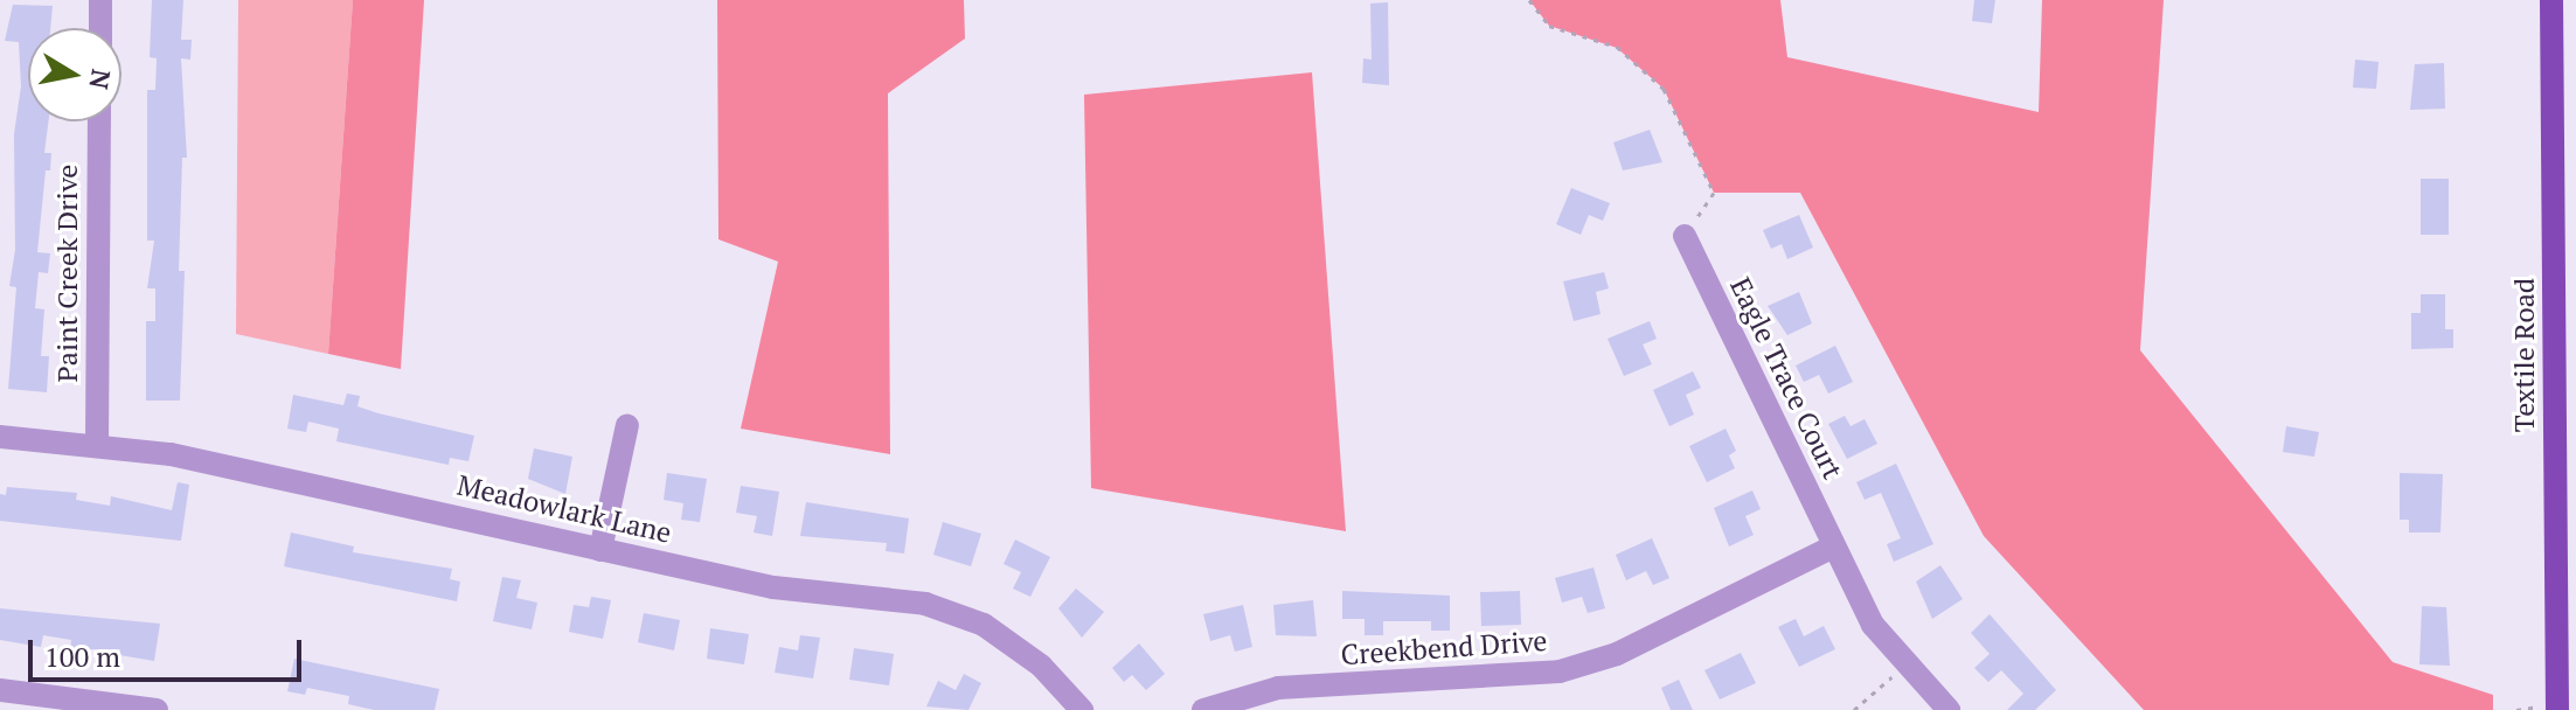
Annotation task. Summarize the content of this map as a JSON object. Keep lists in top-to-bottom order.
{
  "streets": {
    "main road": ["Textile Road"],
    "street": [
      "Paint Creek Drive",
      "Eagle Trace Court",
      "Meadowlark Lane",
      "Creekbend Drive"
    ]
  },
  "crossings": [
    ["Paint Creek Drive", "Meadowlark Lane"],
    ["Eagle Trace Court", "Creekbend Drive"]
  ],
  "scale_bar": "100 m",
  "north": "right"
}
